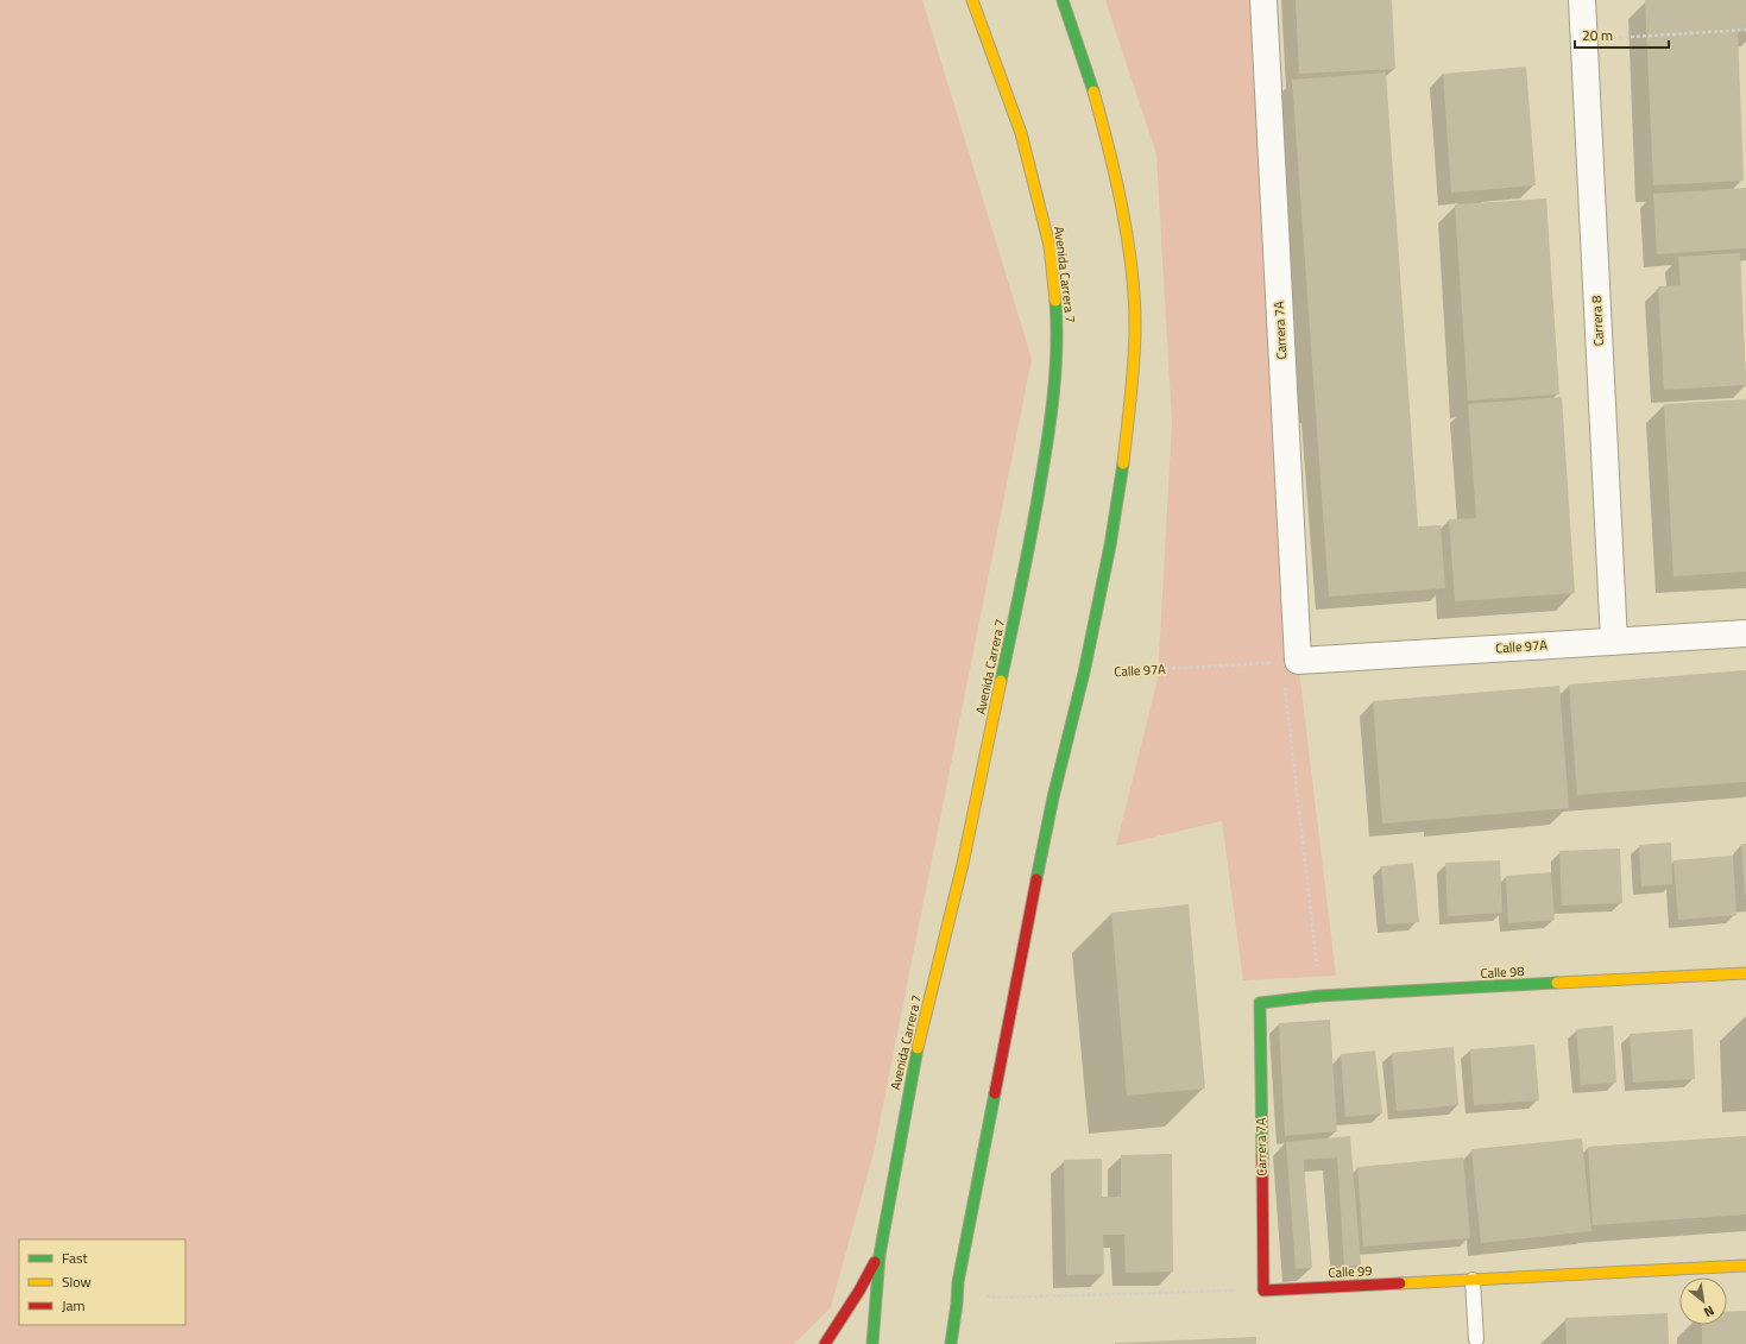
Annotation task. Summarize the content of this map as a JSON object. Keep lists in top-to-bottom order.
{
  "streets": {
    "main road": [
      "Avenida Carrera 7",
      "Carrera 7A",
      "Calle 98",
      "Calle 99"
    ],
    "street": ["Carrera 8", "Calle 97A"]
  },
  "crossings": [
    ["Carrera 8", "Calle 97A"],
    ["Carrera 7A", "Calle 97A"],
    ["Carrera 7A", "Calle 98"],
    ["Carrera 7A", "Calle 99"]
  ],
  "legend": ["Fast", "Slow", "Jam"],
  "scale_bar": "20 m",
  "north": "bottom right"
}
